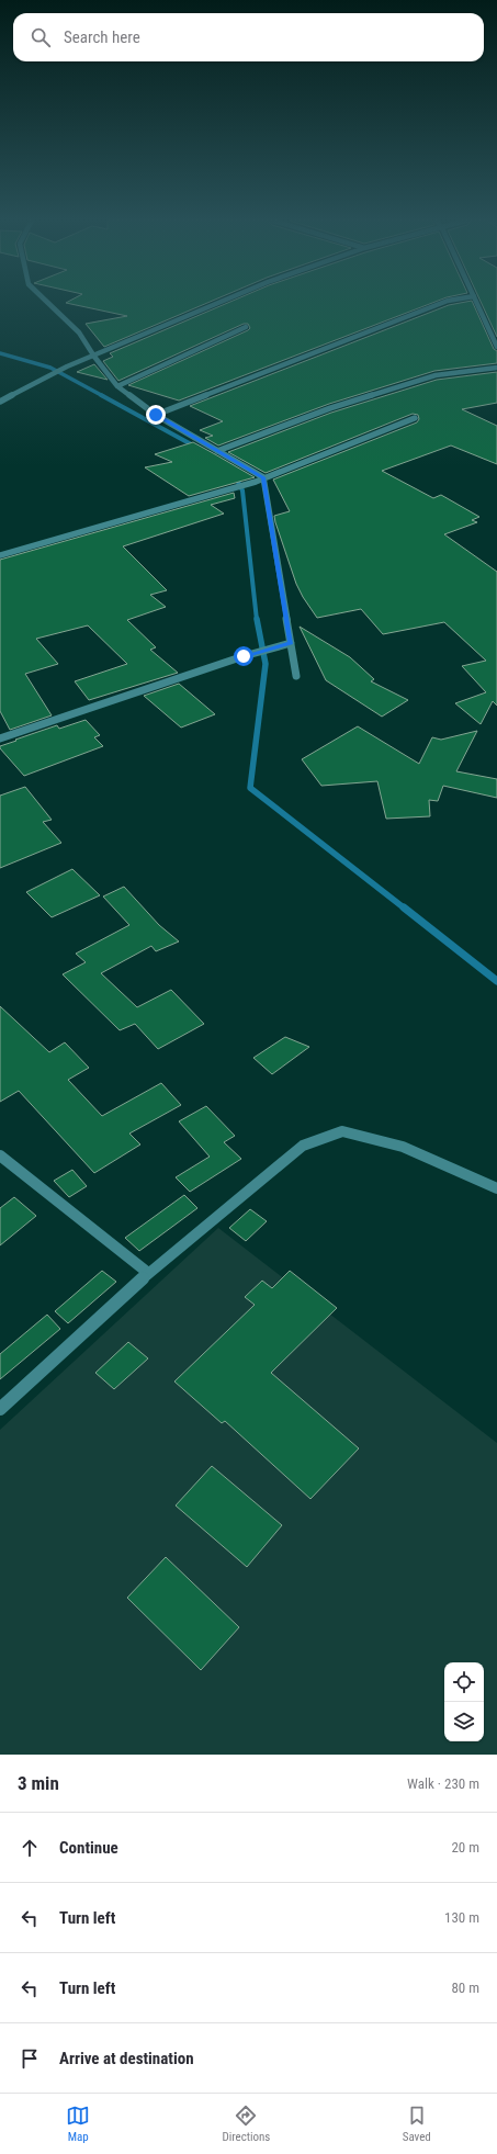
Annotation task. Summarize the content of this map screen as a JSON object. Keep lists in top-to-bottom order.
{
  "page": {
    "search": "Search here",
    "heading": ["3 min", "Walk · 230 m"],
    "list": [
      ["Continue", "20 m"],
      ["Turn left", "130 m"],
      ["Turn left", "80 m"],
      "Arrive at destination"
    ],
    "nav": ["Map", "Directions", "Saved"]
  }
}
